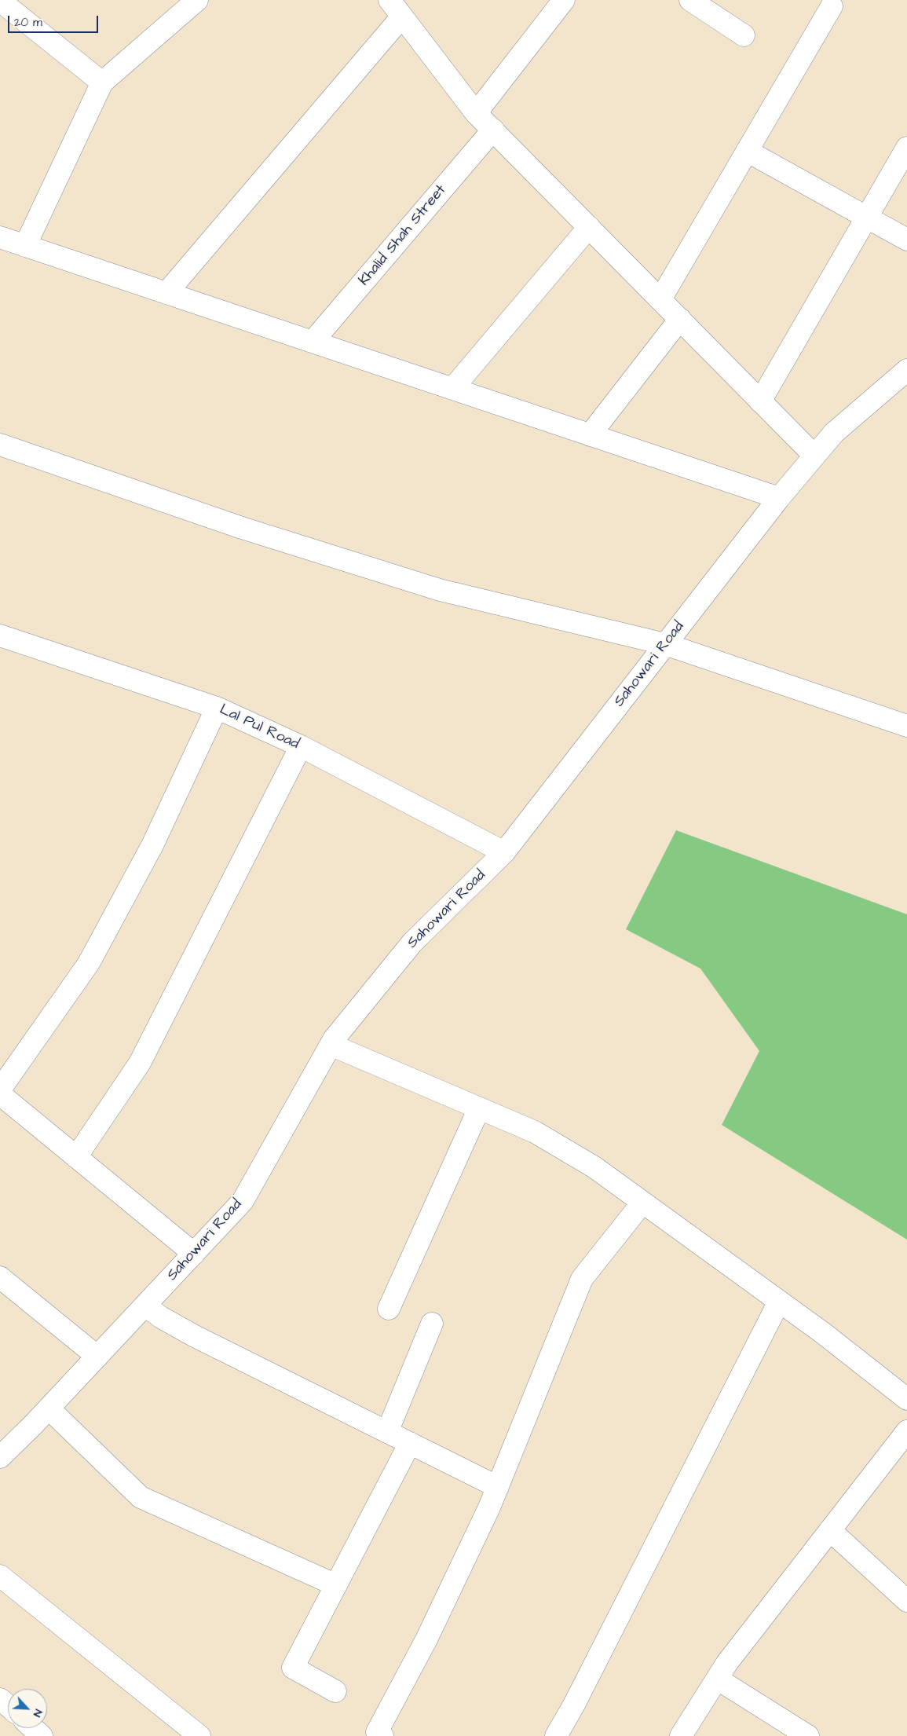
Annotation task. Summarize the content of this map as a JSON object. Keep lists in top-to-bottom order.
{
  "streets": {
    "street": ["Khalid Shah Street", "Sahowari Road", "Lal Pul Road"]
  },
  "crossings": [
    ["Sahowari Road", "Lal Pul Road"]
  ],
  "scale_bar": "20 m",
  "north": "bottom right"
}
